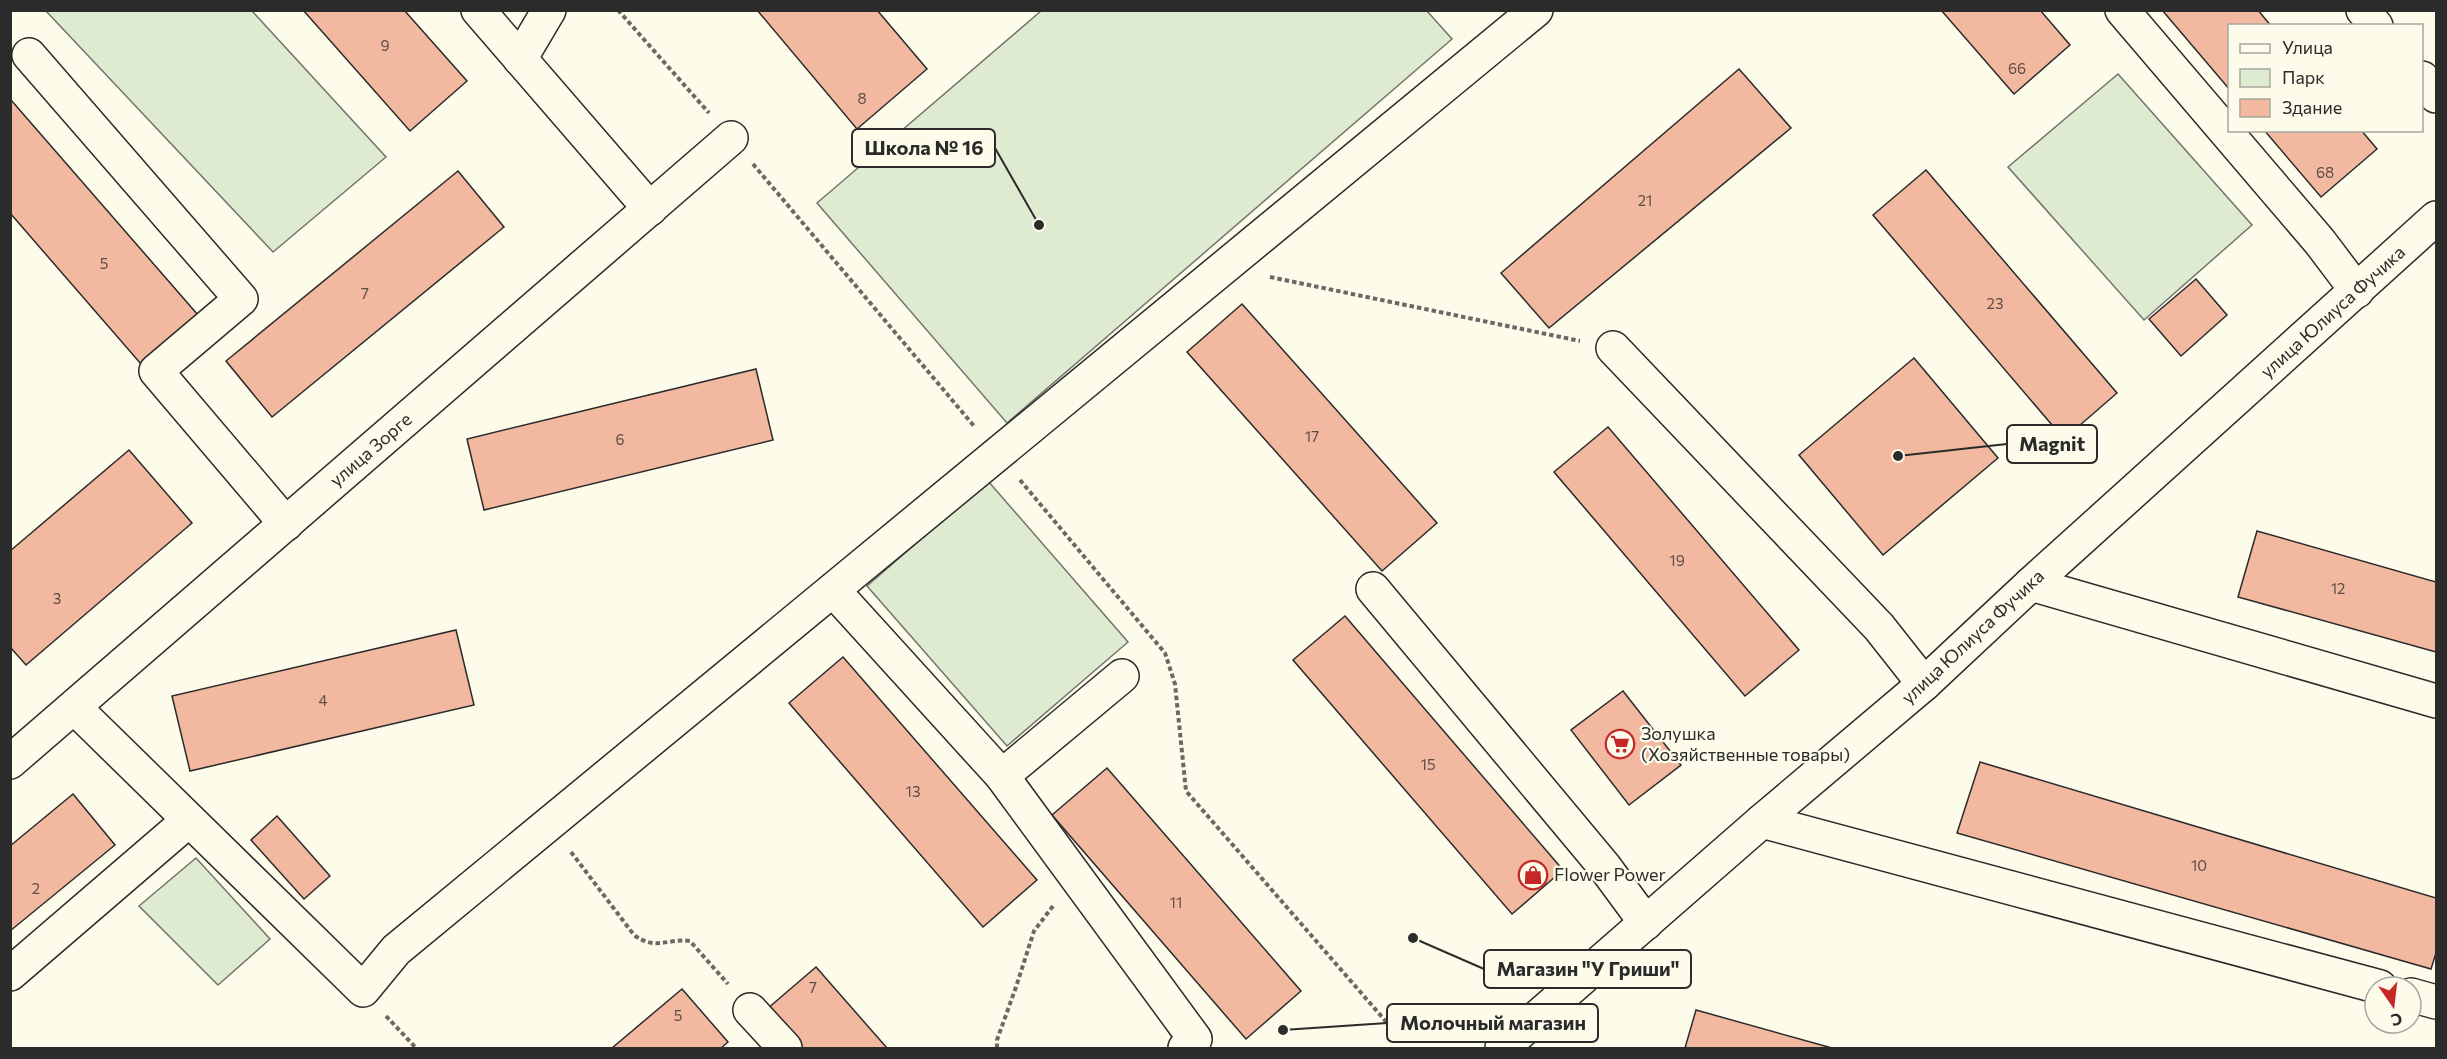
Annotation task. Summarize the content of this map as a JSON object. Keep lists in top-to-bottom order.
{
  "streets": {
    "street": ["улица Юлиуса Фучика", "улица Зорге"]
  },
  "places": {
    "other": [
      "Школа № 16",
      "Magnit",
      "Магазин \"У Гриши\"",
      "Молочный магазин"
    ],
    "supermarket": ["Золушка (Хозяйственные товары)"],
    "shop": ["Flower Power"]
  },
  "house_numbers": [
    "9",
    "66",
    "8",
    "68",
    "21",
    "5",
    "7",
    "23",
    "17",
    "6",
    "19",
    "12",
    "3",
    "4",
    "15",
    "13",
    "10",
    "2",
    "11",
    "7",
    "5"
  ],
  "legend": ["Улица", "Парк", "Здание"],
  "north": "bottom"
}
